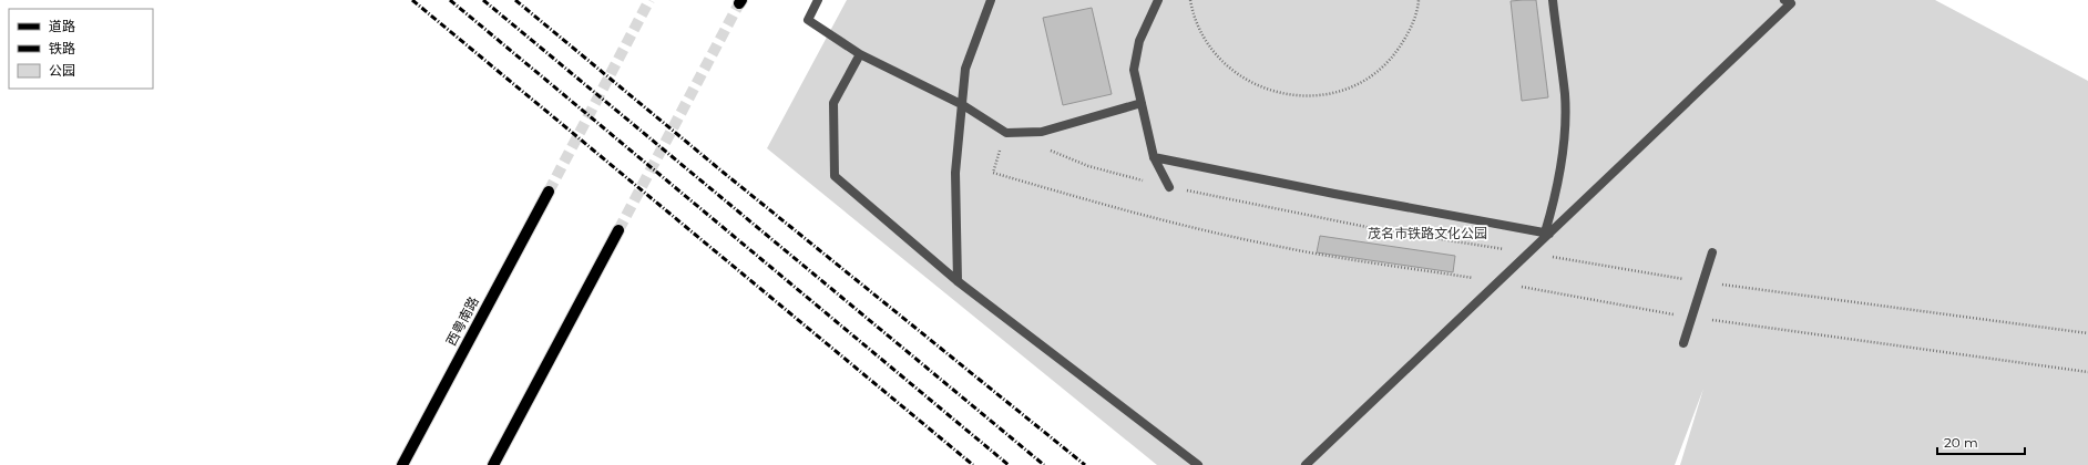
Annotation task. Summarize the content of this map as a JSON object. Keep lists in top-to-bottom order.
{
  "streets": {
    "main road": ["西粤南路"]
  },
  "parks": ["茂名市铁路文化公园"],
  "legend": ["道路", "铁路", "公园"],
  "scale_bar": "20 m"
}
